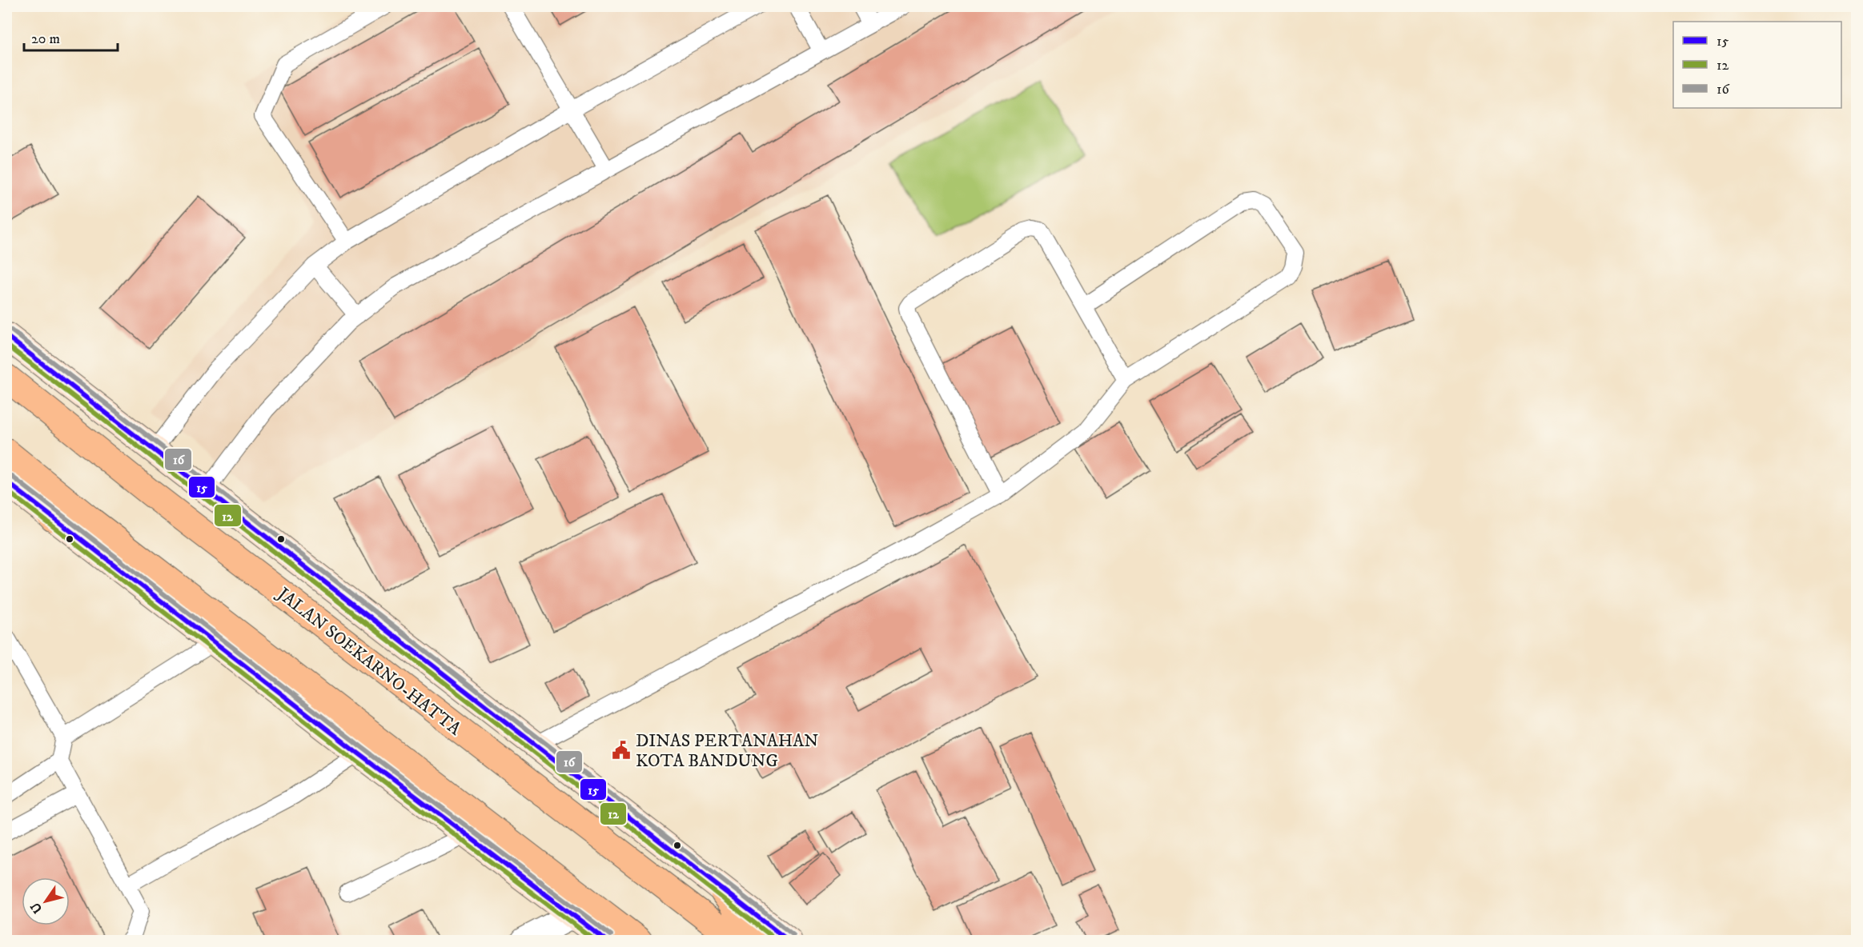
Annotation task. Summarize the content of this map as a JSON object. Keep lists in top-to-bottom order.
{
  "streets": {
    "highway": ["JALAN SOEKARNO-HATTA"]
  },
  "places": {
    "public building": ["DINAS PERTANAHAN KOTA BANDUNG"]
  },
  "lines": ["transit line 16", "transit line 15", "transit line 12"],
  "legend": ["15", "12", "16"],
  "scale_bar": "20 m",
  "north": "bottom left"
}
